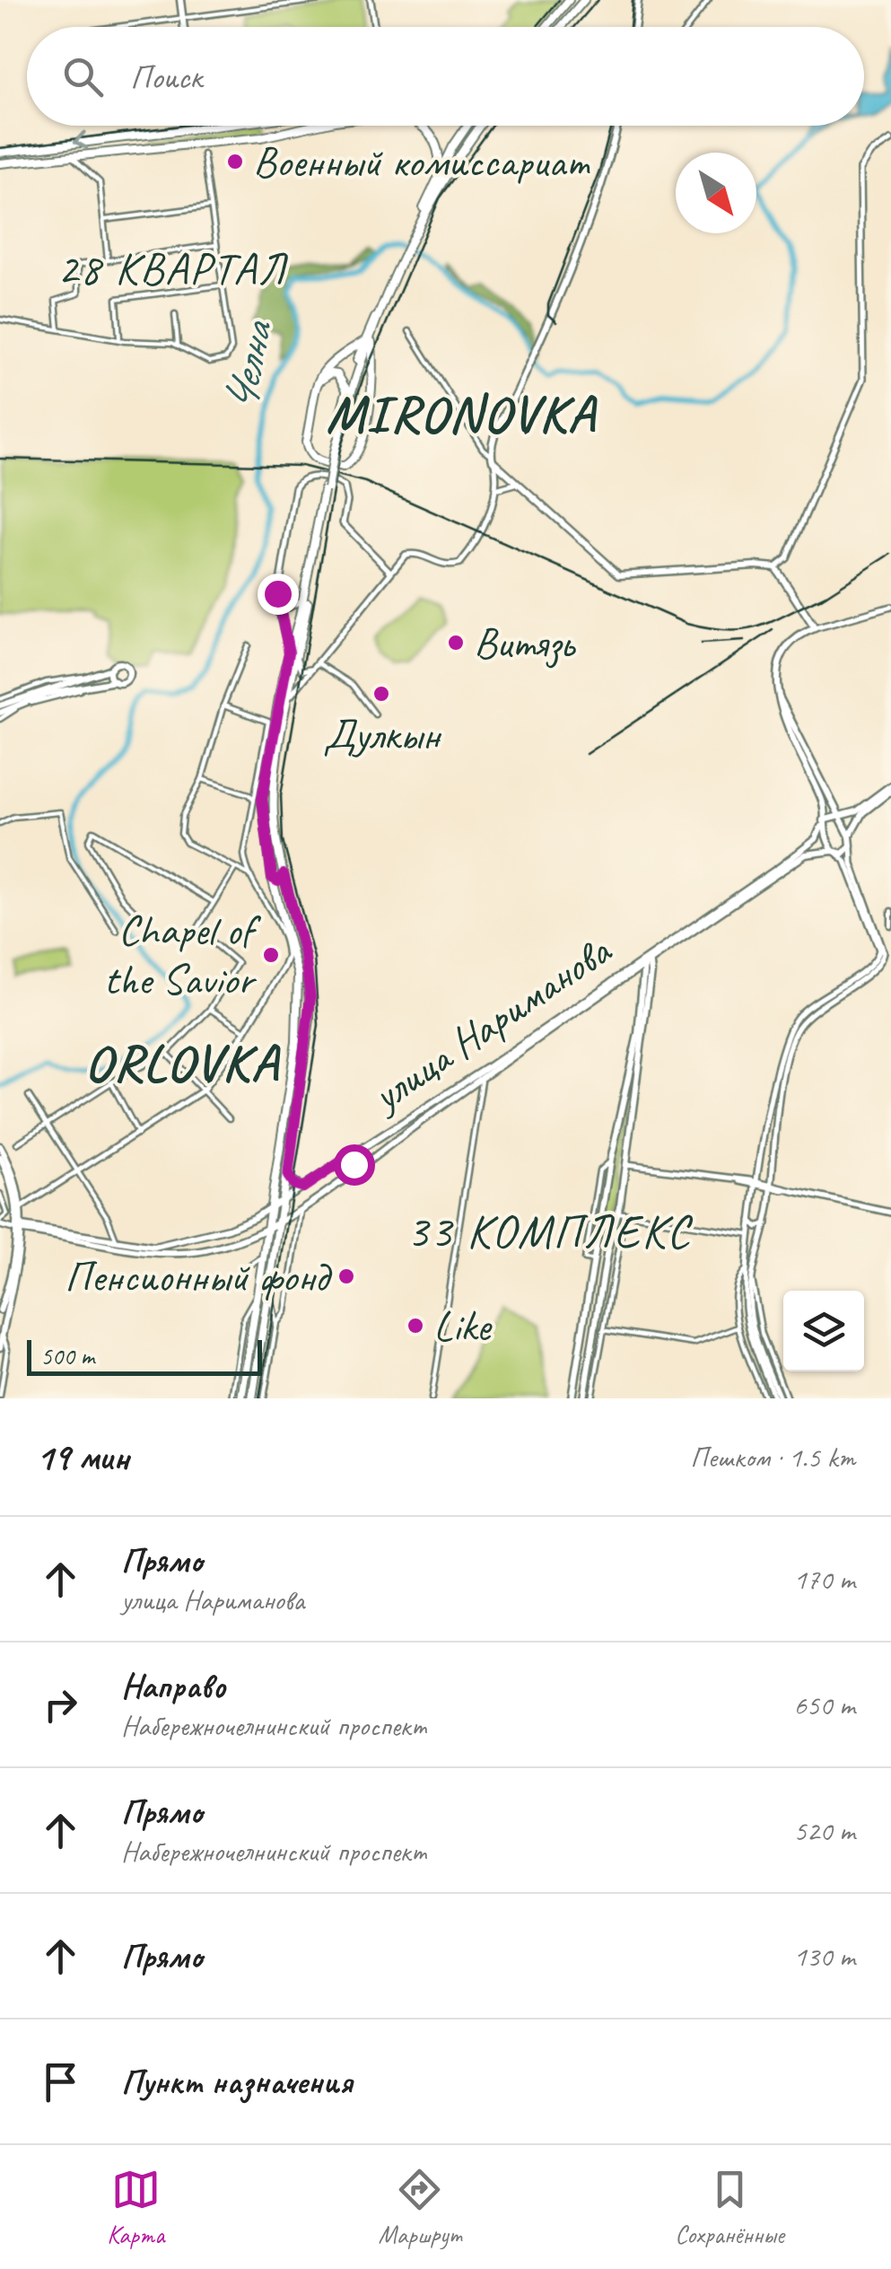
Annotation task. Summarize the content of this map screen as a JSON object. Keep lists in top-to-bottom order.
{
  "streets": {
    "main road": ["улица Нариманова"]
  },
  "districts": [
    "28 КВАРТАЛ",
    "MIRONOVKA",
    "ORLOVKA",
    "33 КОМПЛЕКС"
  ],
  "water": ["Челна"],
  "places": [
    "Военный комиссариат",
    "Витязь",
    "Дулкын",
    "Chapel of the Savior",
    "Пенсионный фонд",
    "Like"
  ],
  "scale_bar": "500 m",
  "north": "bottom right",
  "page": {
    "search": "Поиск",
    "scale": "500 m",
    "heading": ["19 мин", "Пешком · 1.5 km"],
    "list": [
      ["Прямо", "улица Нариманова", "170 m"],
      ["Направо", "Набережночелнинский проспект", "650 m"],
      ["Прямо", "Набережночелнинский проспект", "520 m"],
      ["Прямо", "130 m"],
      "Пункт назначения"
    ],
    "nav": ["Карта", "Маршрут", "Сохранённые"]
  }
}
